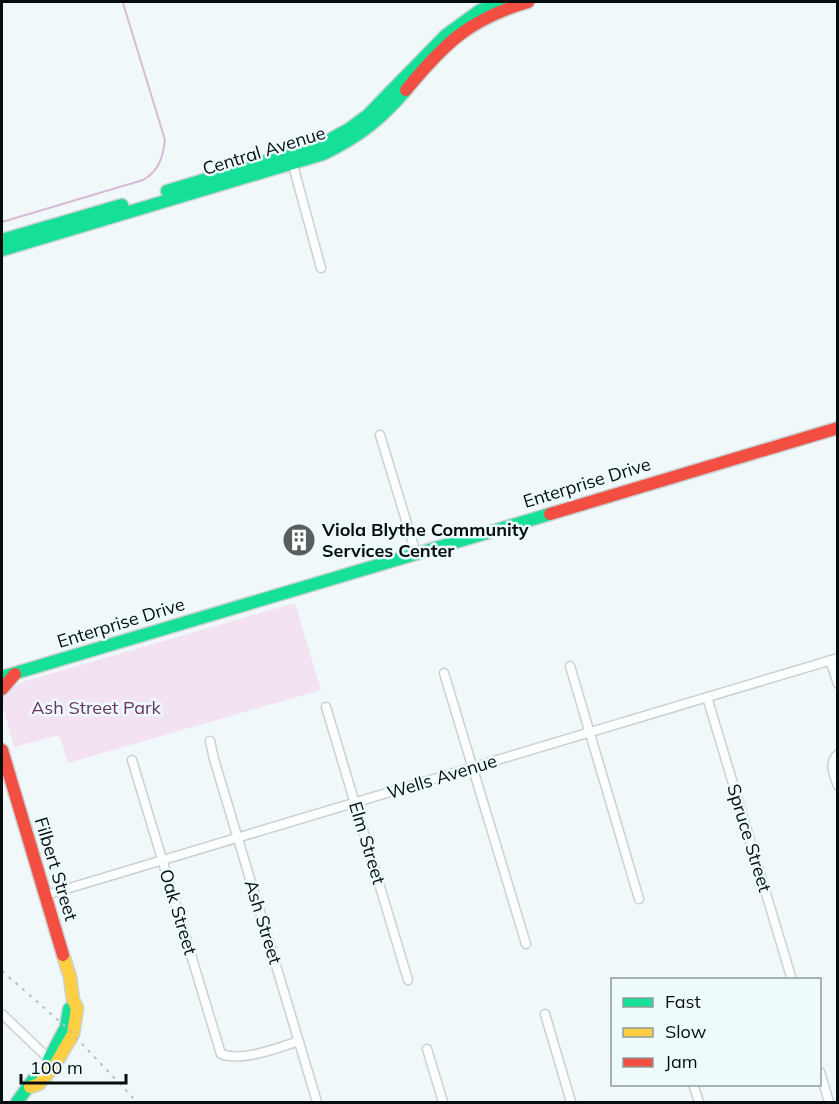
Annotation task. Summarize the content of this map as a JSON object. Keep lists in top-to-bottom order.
{
  "streets": {
    "street": [
      "Central Avenue",
      "Enterprise Drive",
      "Wells Avenue",
      "Spruce Street",
      "Elm Street",
      "Filbert Street",
      "Oak Street",
      "Ash Street"
    ]
  },
  "crossings": [
    ["Wells Avenue", "Spruce Street"],
    ["Wells Avenue", "Elm Street"],
    ["Wells Avenue", "Filbert Street"],
    ["Wells Avenue", "Oak Street"],
    ["Wells Avenue", "Ash Street"],
    ["Oak Street", "Ash Street"]
  ],
  "parks": ["Ash Street Park"],
  "places": {
    "building": ["Viola Blythe Community Services Center"]
  },
  "legend": ["Fast", "Slow", "Jam"],
  "scale_bar": "100 m"
}
